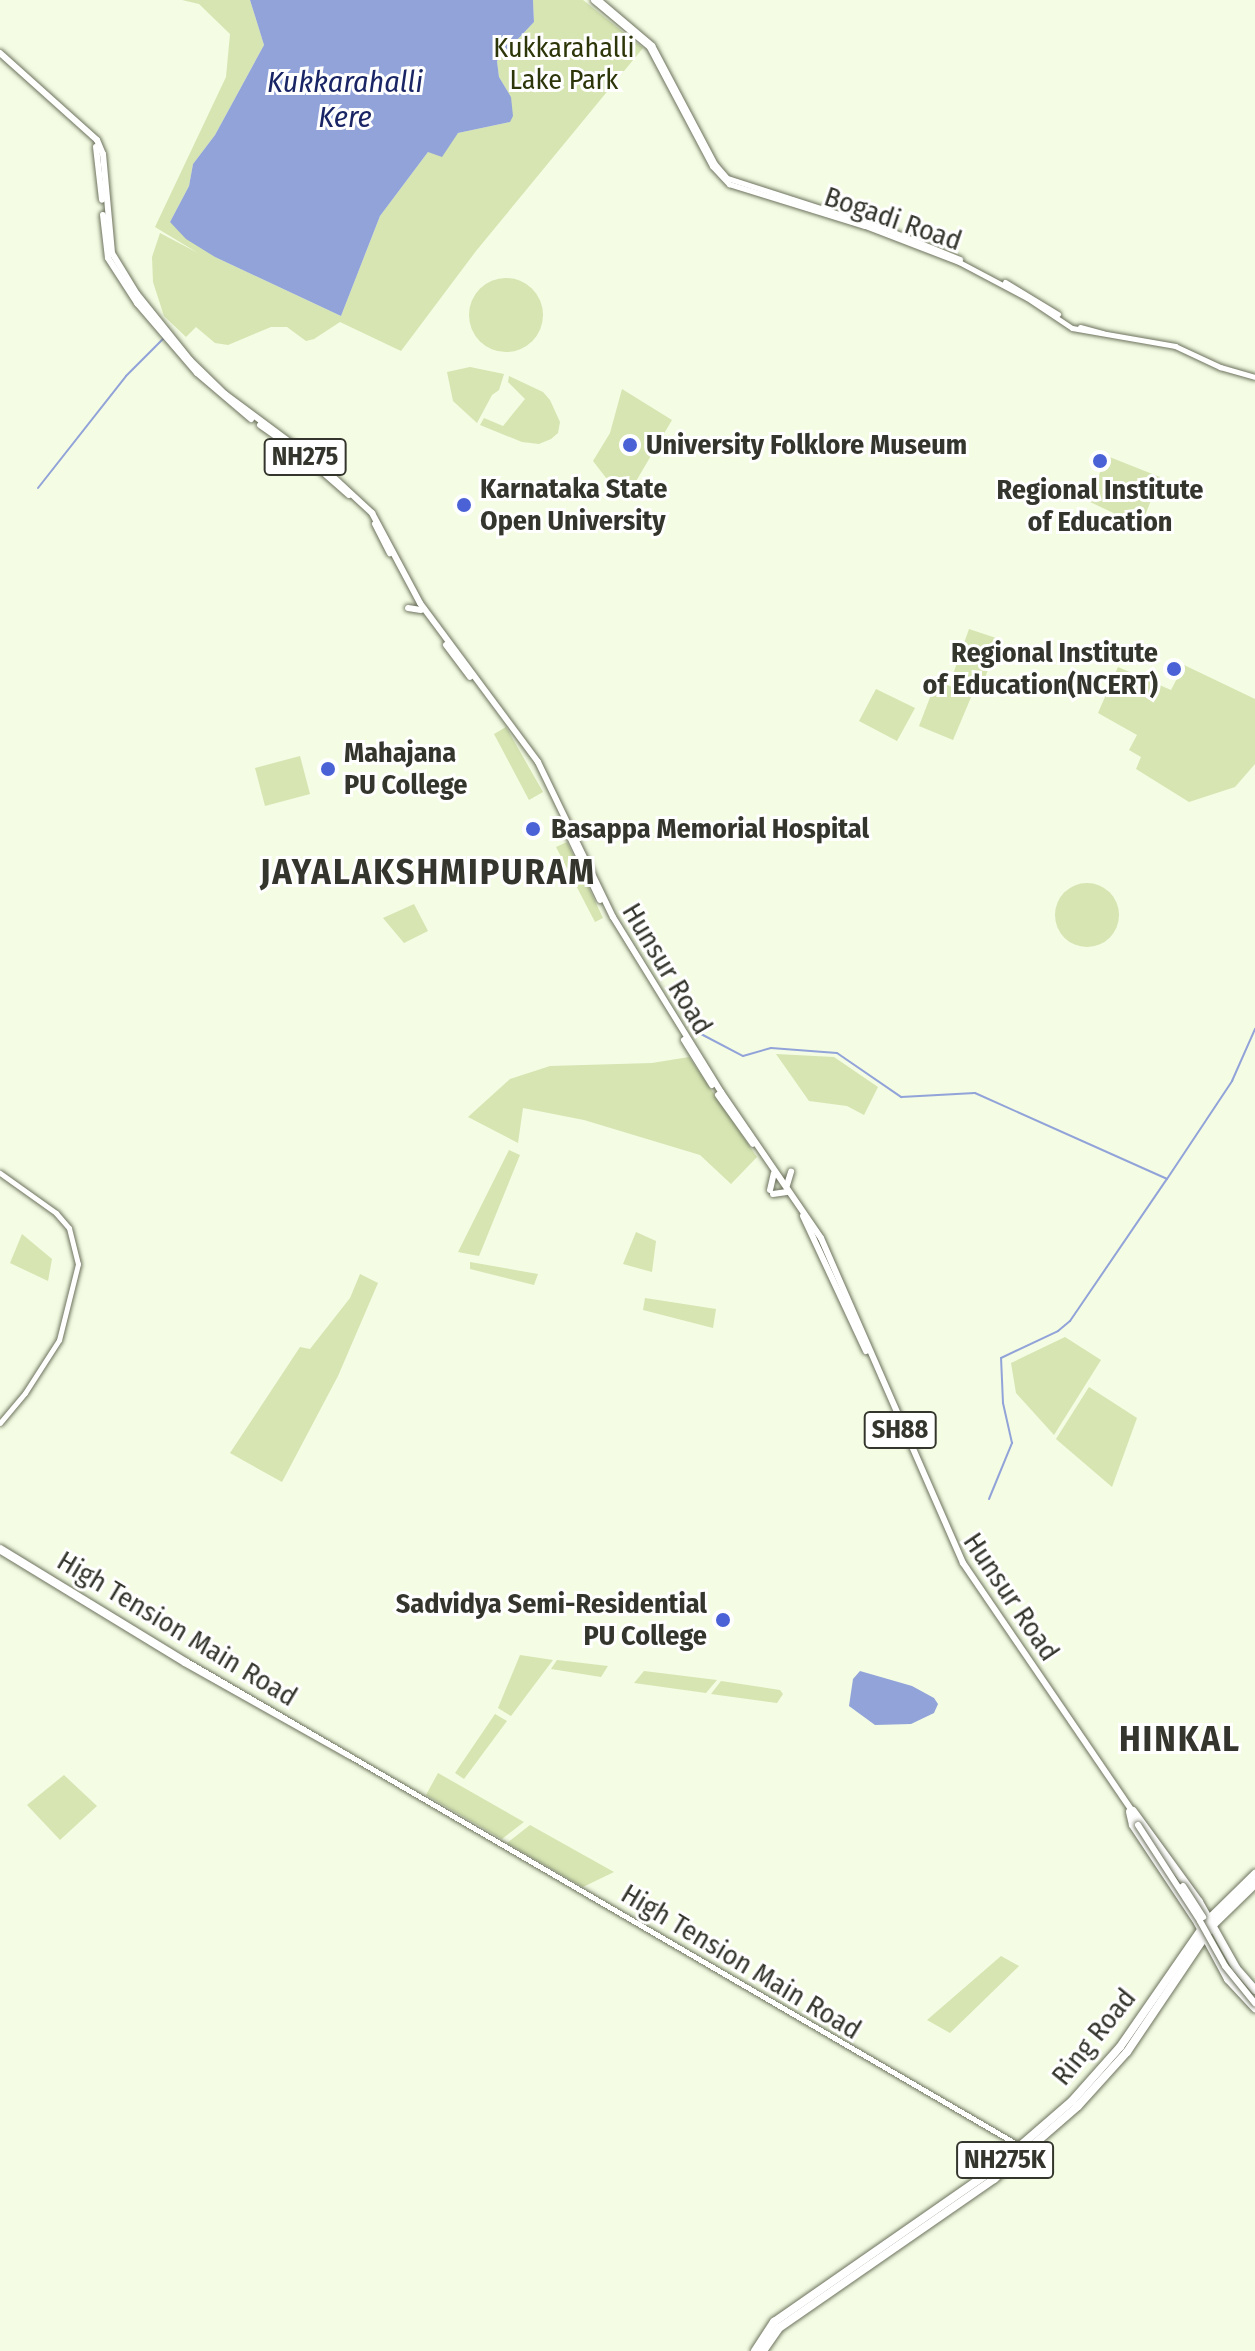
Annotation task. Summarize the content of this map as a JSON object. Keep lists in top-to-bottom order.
{
  "streets": {
    "highway": ["Ring Road", "NH275K"],
    "main road": [
      "Bogadi Road",
      "NH275",
      "Hunsur Road",
      "High Tension Main Road"
    ]
  },
  "crossings": [
    ["High Tension Main Road", "Ring Road"]
  ],
  "districts": ["JAYALAKSHMIPURAM", "HINKAL"],
  "water": ["Kukkarahalli Kere"],
  "parks": ["Kukkarahalli Lake Park"],
  "places": [
    "University Folklore Museum",
    "Regional Institute of Education",
    "Karnataka State Open University",
    "Regional Institute of Education(NCERT)",
    "Mahajana PU College",
    "Basappa Memorial Hospital",
    "Sadvidya Semi-Residential PU College"
  ]
}
